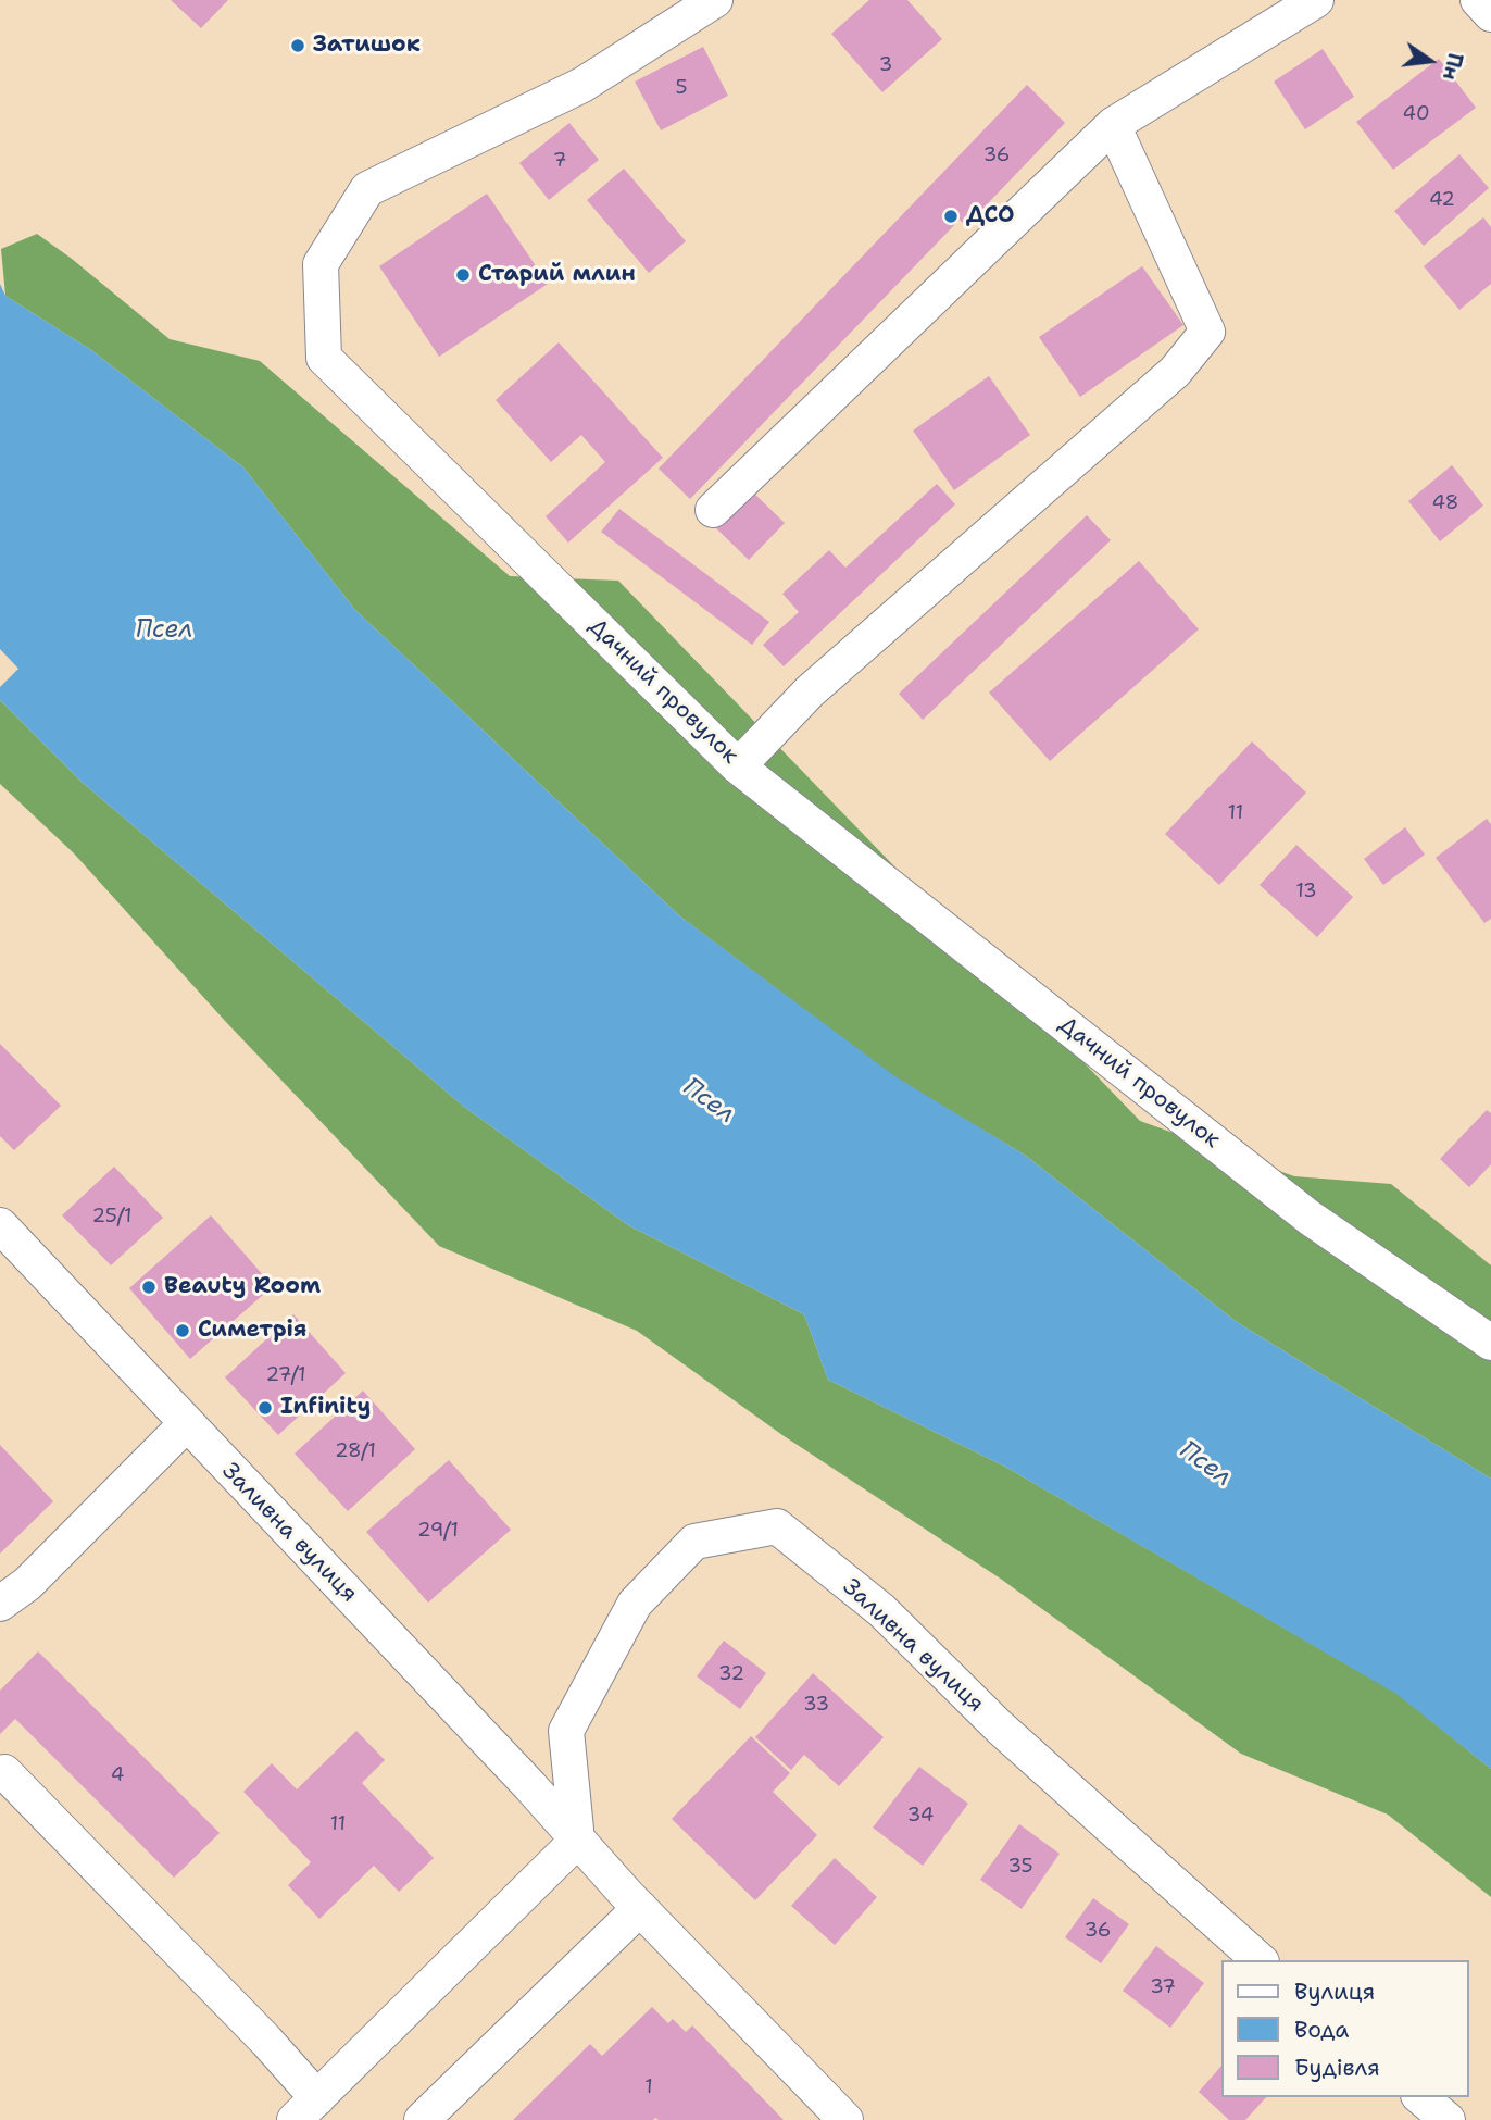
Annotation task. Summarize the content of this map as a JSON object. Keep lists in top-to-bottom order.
{
  "streets": {
    "street": ["Дачний провулок", "Заливна вулиця"]
  },
  "water": ["Псел"],
  "places": [
    "Затишок",
    "ДСО",
    "Старий млин",
    "Beauty Room",
    "Симетрія",
    "Infinity"
  ],
  "house_numbers": [
    "3",
    "5",
    "40",
    "36",
    "7",
    "42",
    "48",
    "11",
    "13",
    "25/1",
    "27/1",
    "28/1",
    "29/1",
    "32",
    "33",
    "4",
    "34",
    "11",
    "35",
    "36",
    "37",
    "1"
  ],
  "legend": ["Вулиця", "Вода", "Будівля"],
  "north": "right"
}
